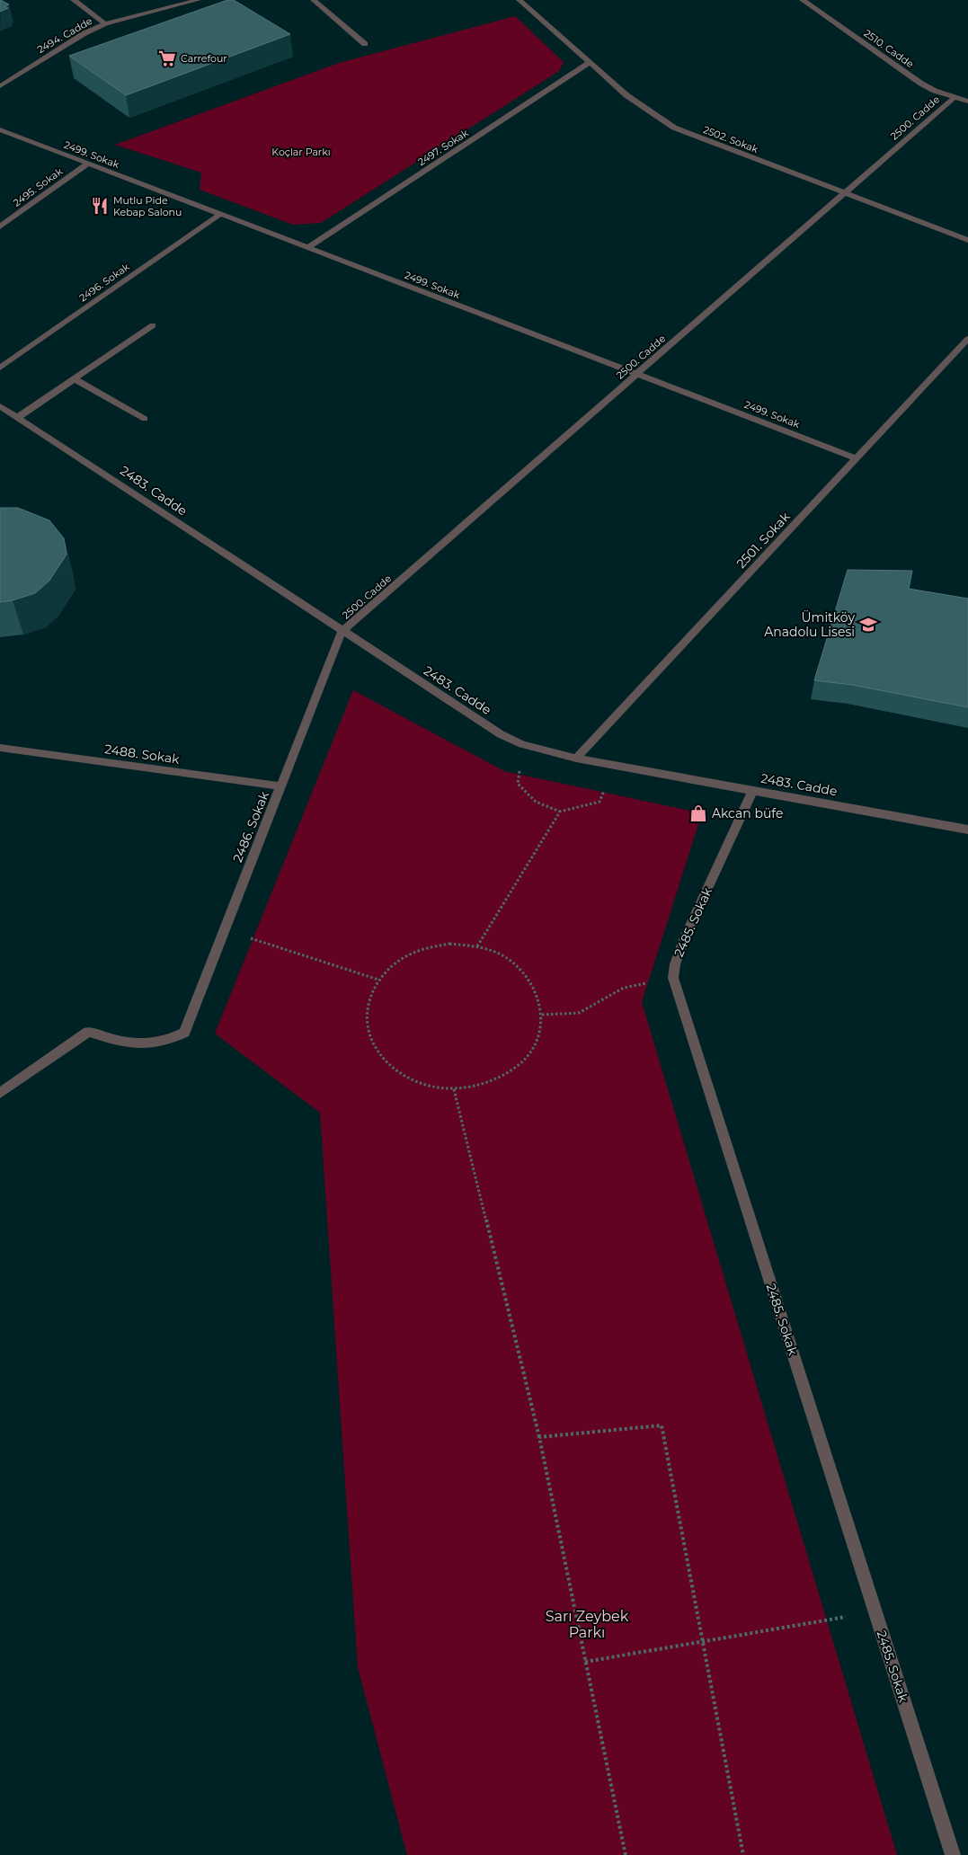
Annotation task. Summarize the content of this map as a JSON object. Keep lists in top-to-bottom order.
{
  "streets": {
    "street": [
      "2494. Cadde",
      "2510. Cadde",
      "2500. Cadde",
      "2502. Sokak",
      "2497. Sokak",
      "2499. Sokak",
      "2495. Sokak",
      "2496. Sokak",
      "2483. Cadde",
      "2501. Sokak",
      "2488. Sokak",
      "2486. Sokak",
      "2485. Sokak"
    ]
  },
  "crossings": [
    ["2510. Cadde", "2500. Cadde"],
    ["2500. Cadde", "2502. Sokak"],
    ["2500. Cadde", "2499. Sokak"],
    ["2500. Cadde", "2483. Cadde"],
    ["2500. Cadde", "2486. Sokak"],
    ["2502. Sokak", "2497. Sokak"],
    ["2497. Sokak", "2499. Sokak"],
    ["2499. Sokak", "2495. Sokak"],
    ["2499. Sokak", "2496. Sokak"],
    ["2499. Sokak", "2501. Sokak"],
    ["2483. Cadde", "2501. Sokak"],
    ["2483. Cadde", "2486. Sokak"],
    ["2483. Cadde", "2485. Sokak"],
    ["2488. Sokak", "2486. Sokak"]
  ],
  "parks": ["Koçlar Parkı", "Sarı Zeybek Parkı"],
  "places": {
    "supermarket": ["Carrefour"],
    "restaurant": ["Mutlu Pide Kebap Salonu"],
    "school or university": ["Ümitköy Anadolu Lisesi"],
    "shop": ["Akcan büfe"]
  }
}
